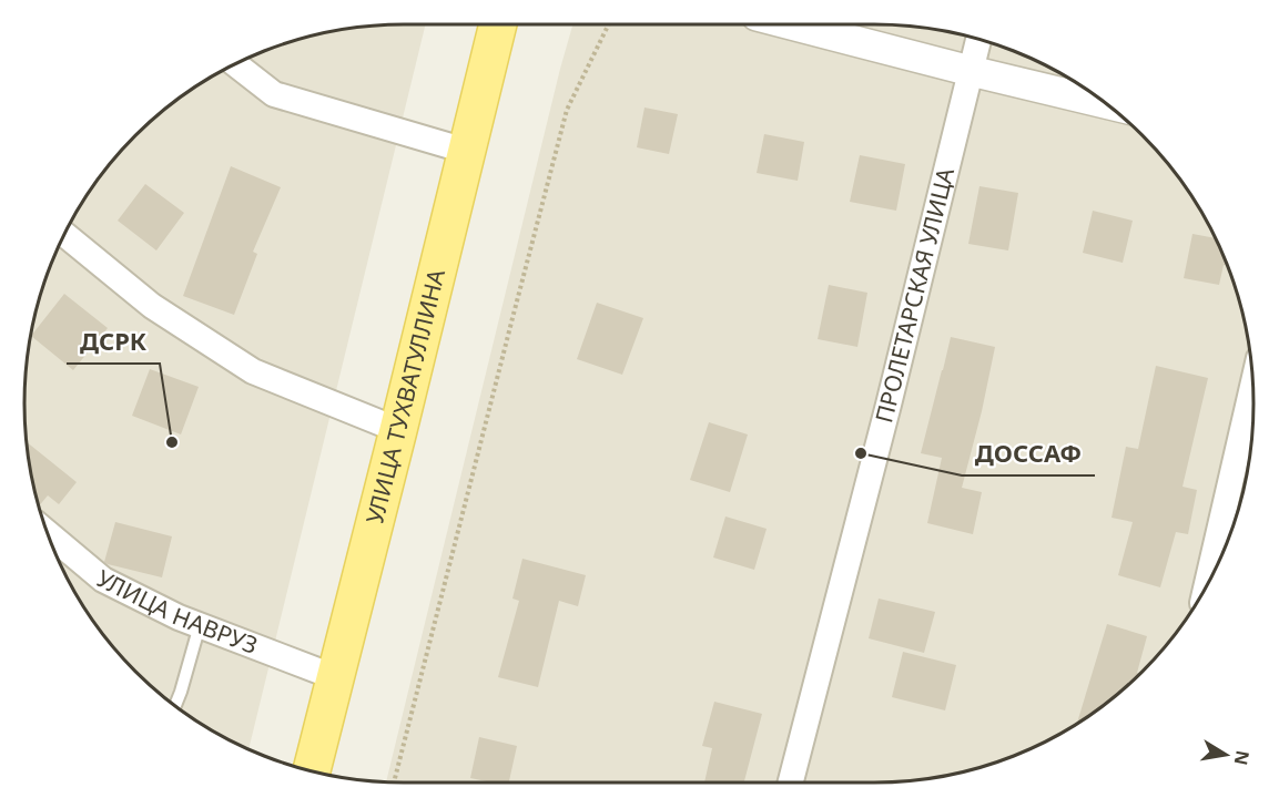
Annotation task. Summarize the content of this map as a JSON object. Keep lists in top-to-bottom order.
{
  "streets": {
    "main road": ["УЛИЦА ТУХВАТУЛЛИНА"],
    "street": ["ПРОЛЕТАРСКАЯ УЛИЦА", "УЛИЦА НАВРУЗ"]
  },
  "crossings": [
    ["УЛИЦА ТУХВАТУЛЛИНА", "УЛИЦА НАВРУЗ"]
  ],
  "places": ["ДСРК", "ДОССАФ"],
  "north": "right"
}
